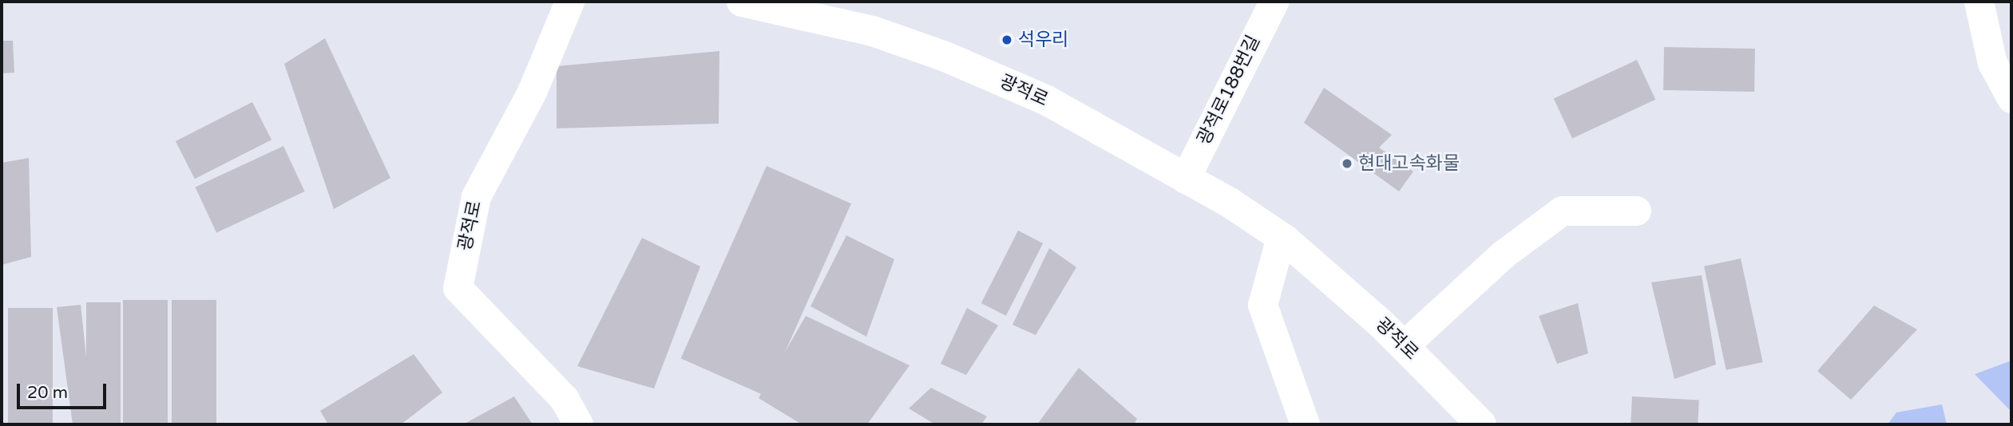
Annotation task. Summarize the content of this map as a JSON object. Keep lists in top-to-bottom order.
{
  "streets": {
    "main road": ["광적로"],
    "street": ["광적로188번길"]
  },
  "crossings": [
    ["광적로188번길", "광적로"]
  ],
  "places": ["석우리", "현대고속화물"],
  "scale_bar": "20 m"
}
